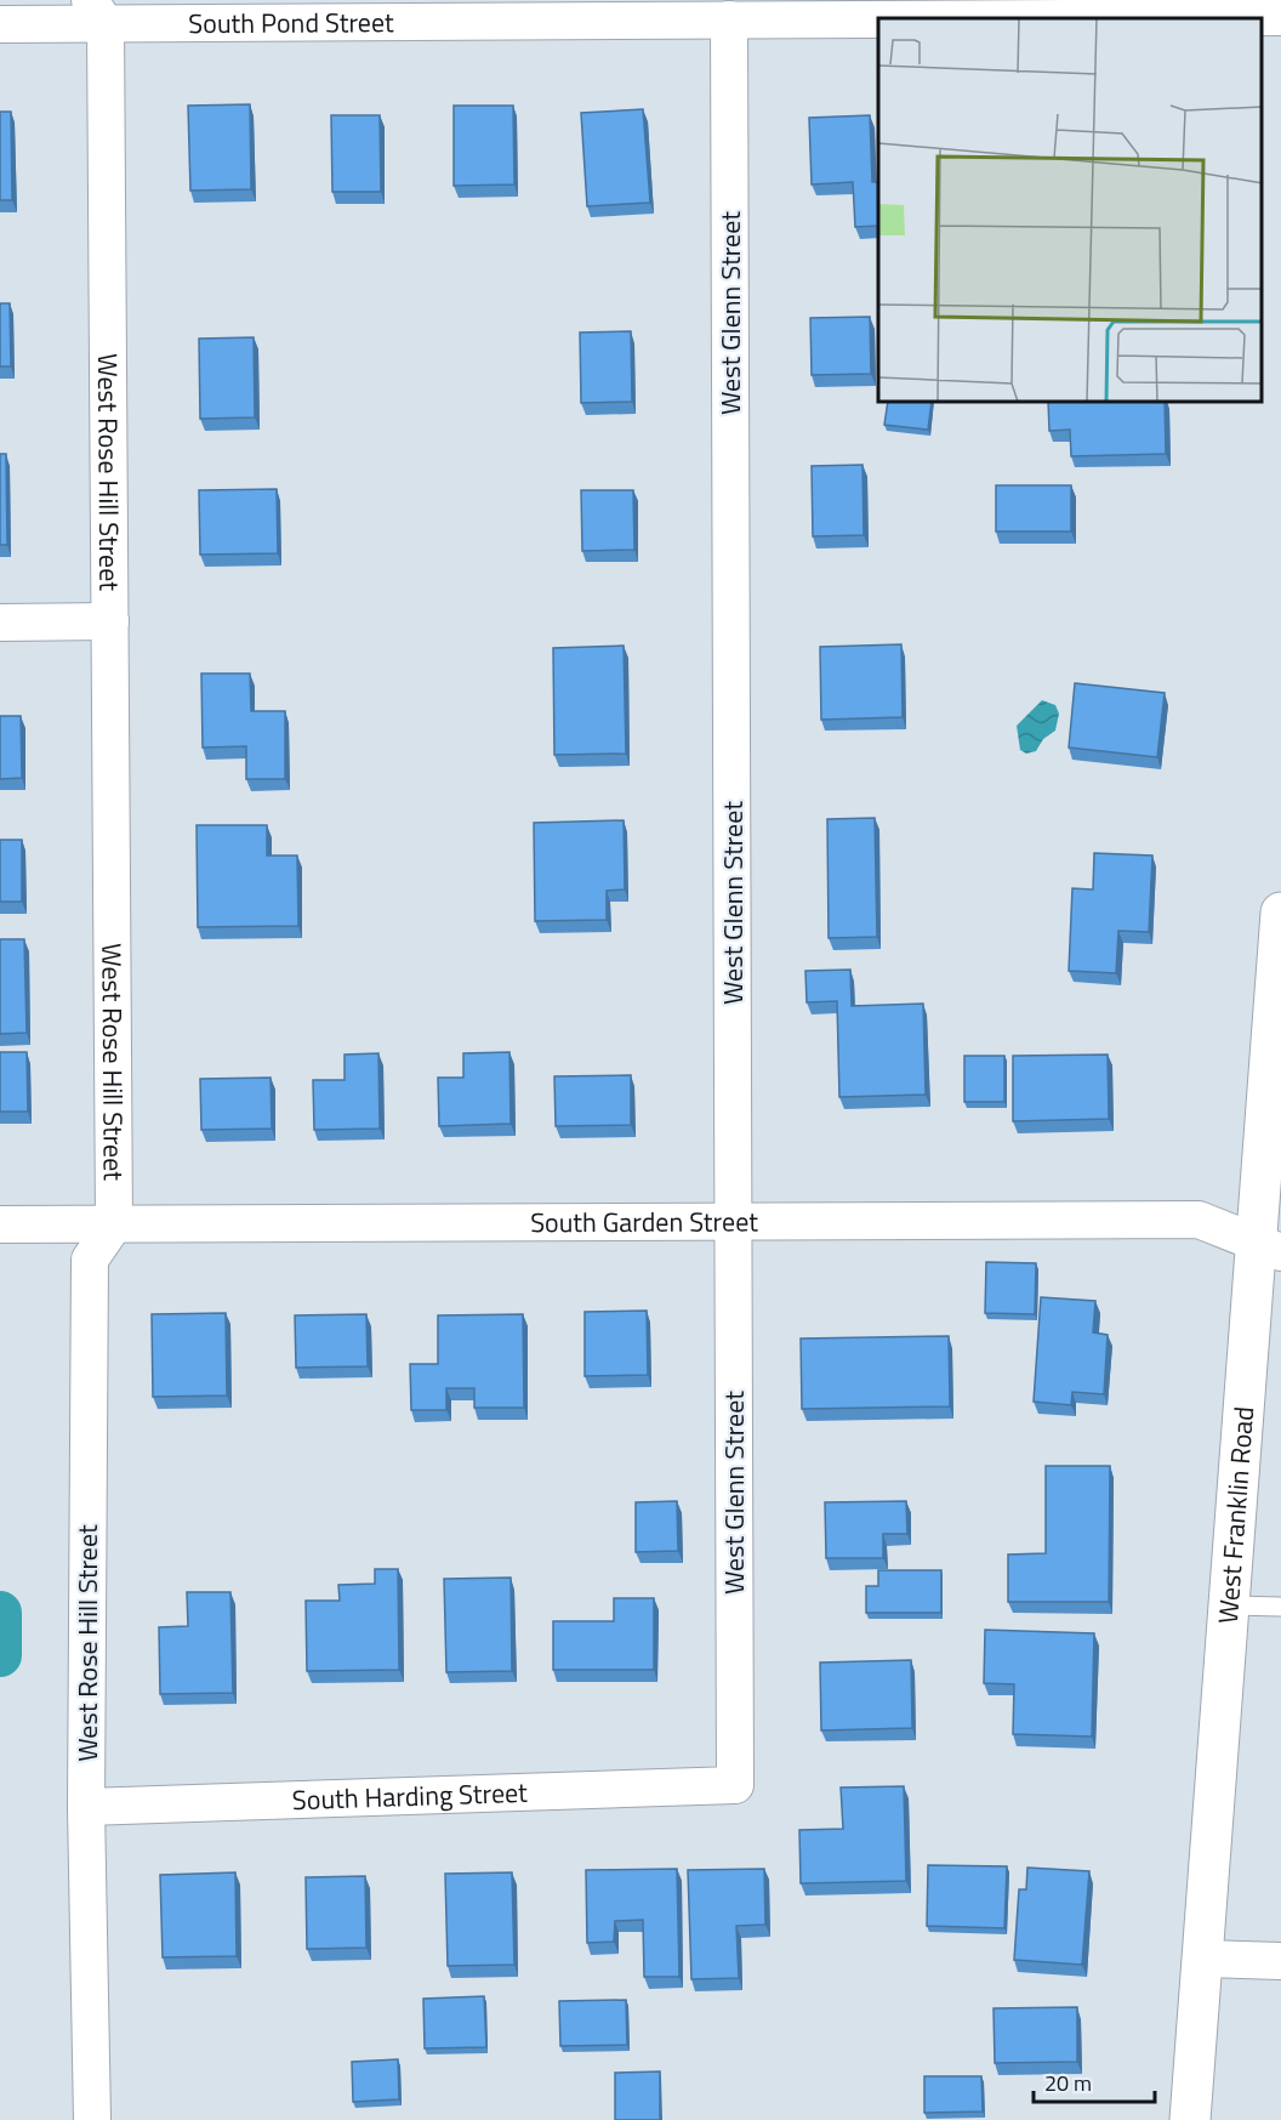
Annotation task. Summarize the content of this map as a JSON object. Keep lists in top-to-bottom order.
{
  "streets": {
    "street": [
      "South Pond Street",
      "West Glenn Street",
      "West Rose Hill Street",
      "South Garden Street",
      "West Franklin Road",
      "South Harding Street"
    ]
  },
  "crossings": [
    ["South Pond Street", "West Glenn Street"],
    ["South Pond Street", "West Rose Hill Street"],
    ["West Glenn Street", "South Garden Street"],
    ["West Glenn Street", "South Harding Street"],
    ["West Rose Hill Street", "South Garden Street"],
    ["West Rose Hill Street", "South Harding Street"],
    ["South Garden Street", "West Franklin Road"]
  ],
  "scale_bar": "20 m"
}
